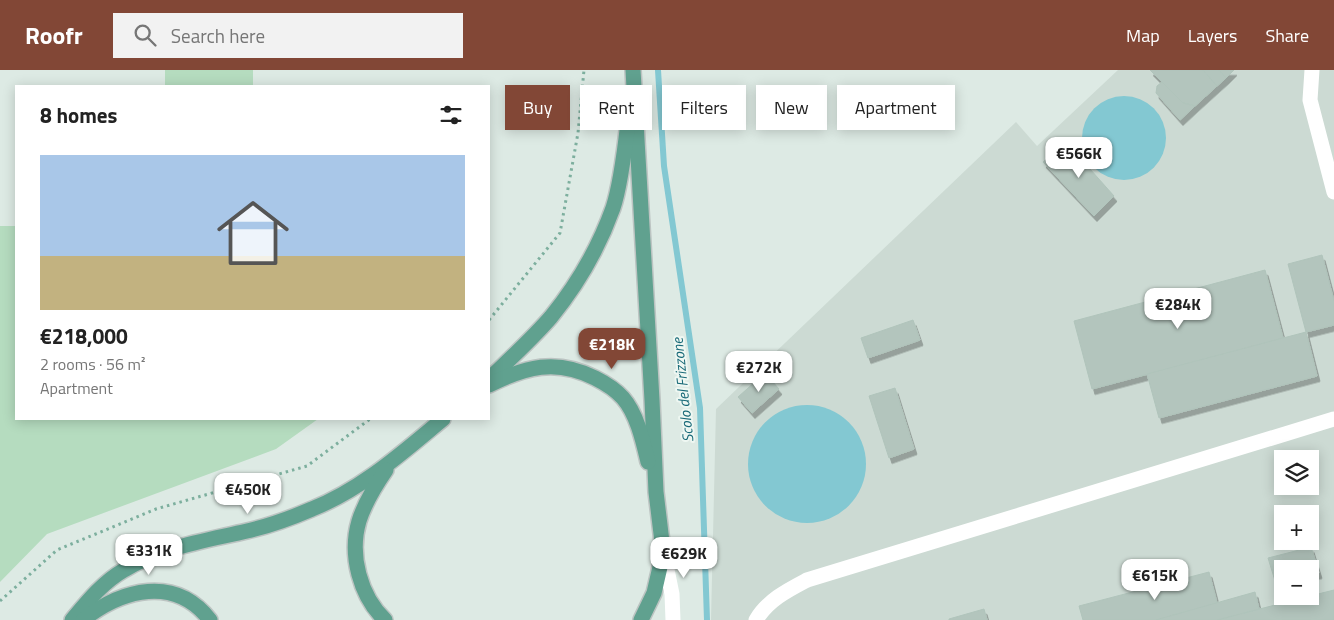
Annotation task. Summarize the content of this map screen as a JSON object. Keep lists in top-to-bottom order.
{
  "water": ["Scolo del Frizzone"],
  "page": {
    "header": "Roofr",
    "search": "Search here",
    "nav": ["Map", "Layers", "Share"],
    "chip": [
      "Buy",
      "Rent",
      "Filters",
      "New",
      "Apartment"
    ],
    "heading": "8 homes",
    "price": [
      "€566K",
      "€284K",
      "€218K",
      "€272K",
      "€450K",
      "€331K",
      "€629K",
      "€615K"
    ],
    "list": [
      {
        "name": "€218,000",
        "note": "2 rooms · 56 m² · Apartment"
      }
    ],
    "map_buttons": ["+", "−"]
  }
}
